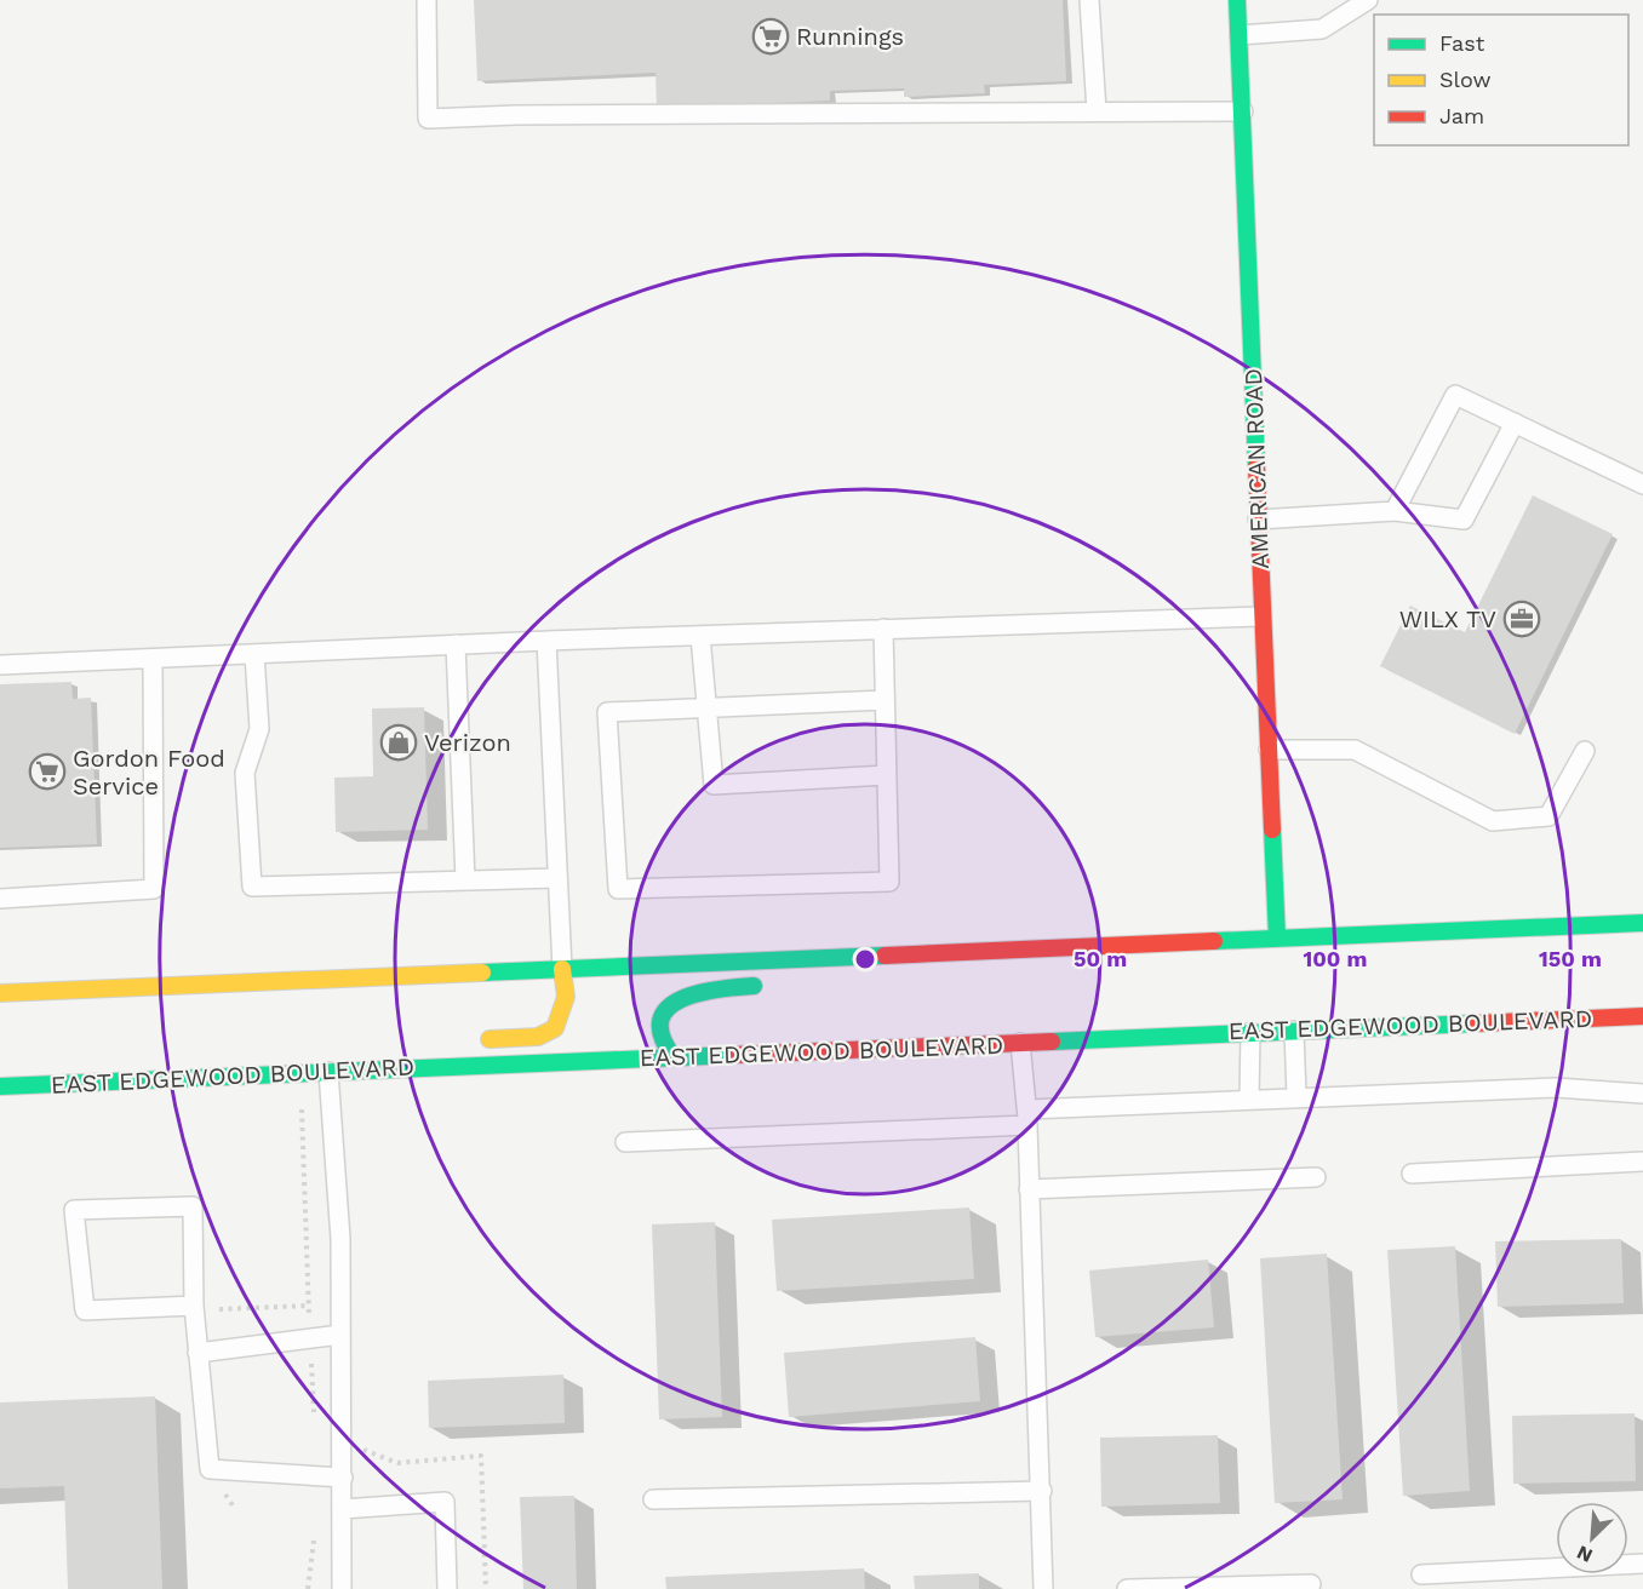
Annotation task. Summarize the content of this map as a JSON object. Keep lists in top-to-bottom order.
{
  "streets": {
    "street": ["AMERICAN ROAD", "EAST EDGEWOOD BOULEVARD"]
  },
  "places": {
    "supermarket": ["Runnings", "Gordon Food Service"],
    "office": ["WILX TV"],
    "shop": ["Verizon"]
  },
  "legend": ["Fast", "Slow", "Jam"],
  "north": "bottom left",
  "rings": ["50 m", "100 m", "150 m"]
}
